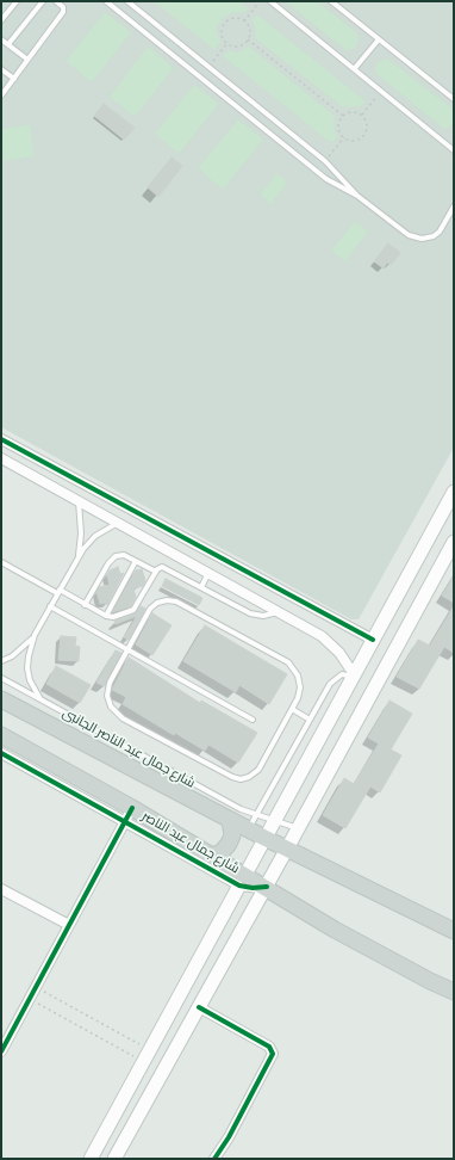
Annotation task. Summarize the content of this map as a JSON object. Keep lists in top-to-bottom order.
{
  "streets": {
    "main road": ["شارع جمال عبد الناصر"],
    "lane": ["شارع جمال عبد الناصر الجانبى"]
  }
}
